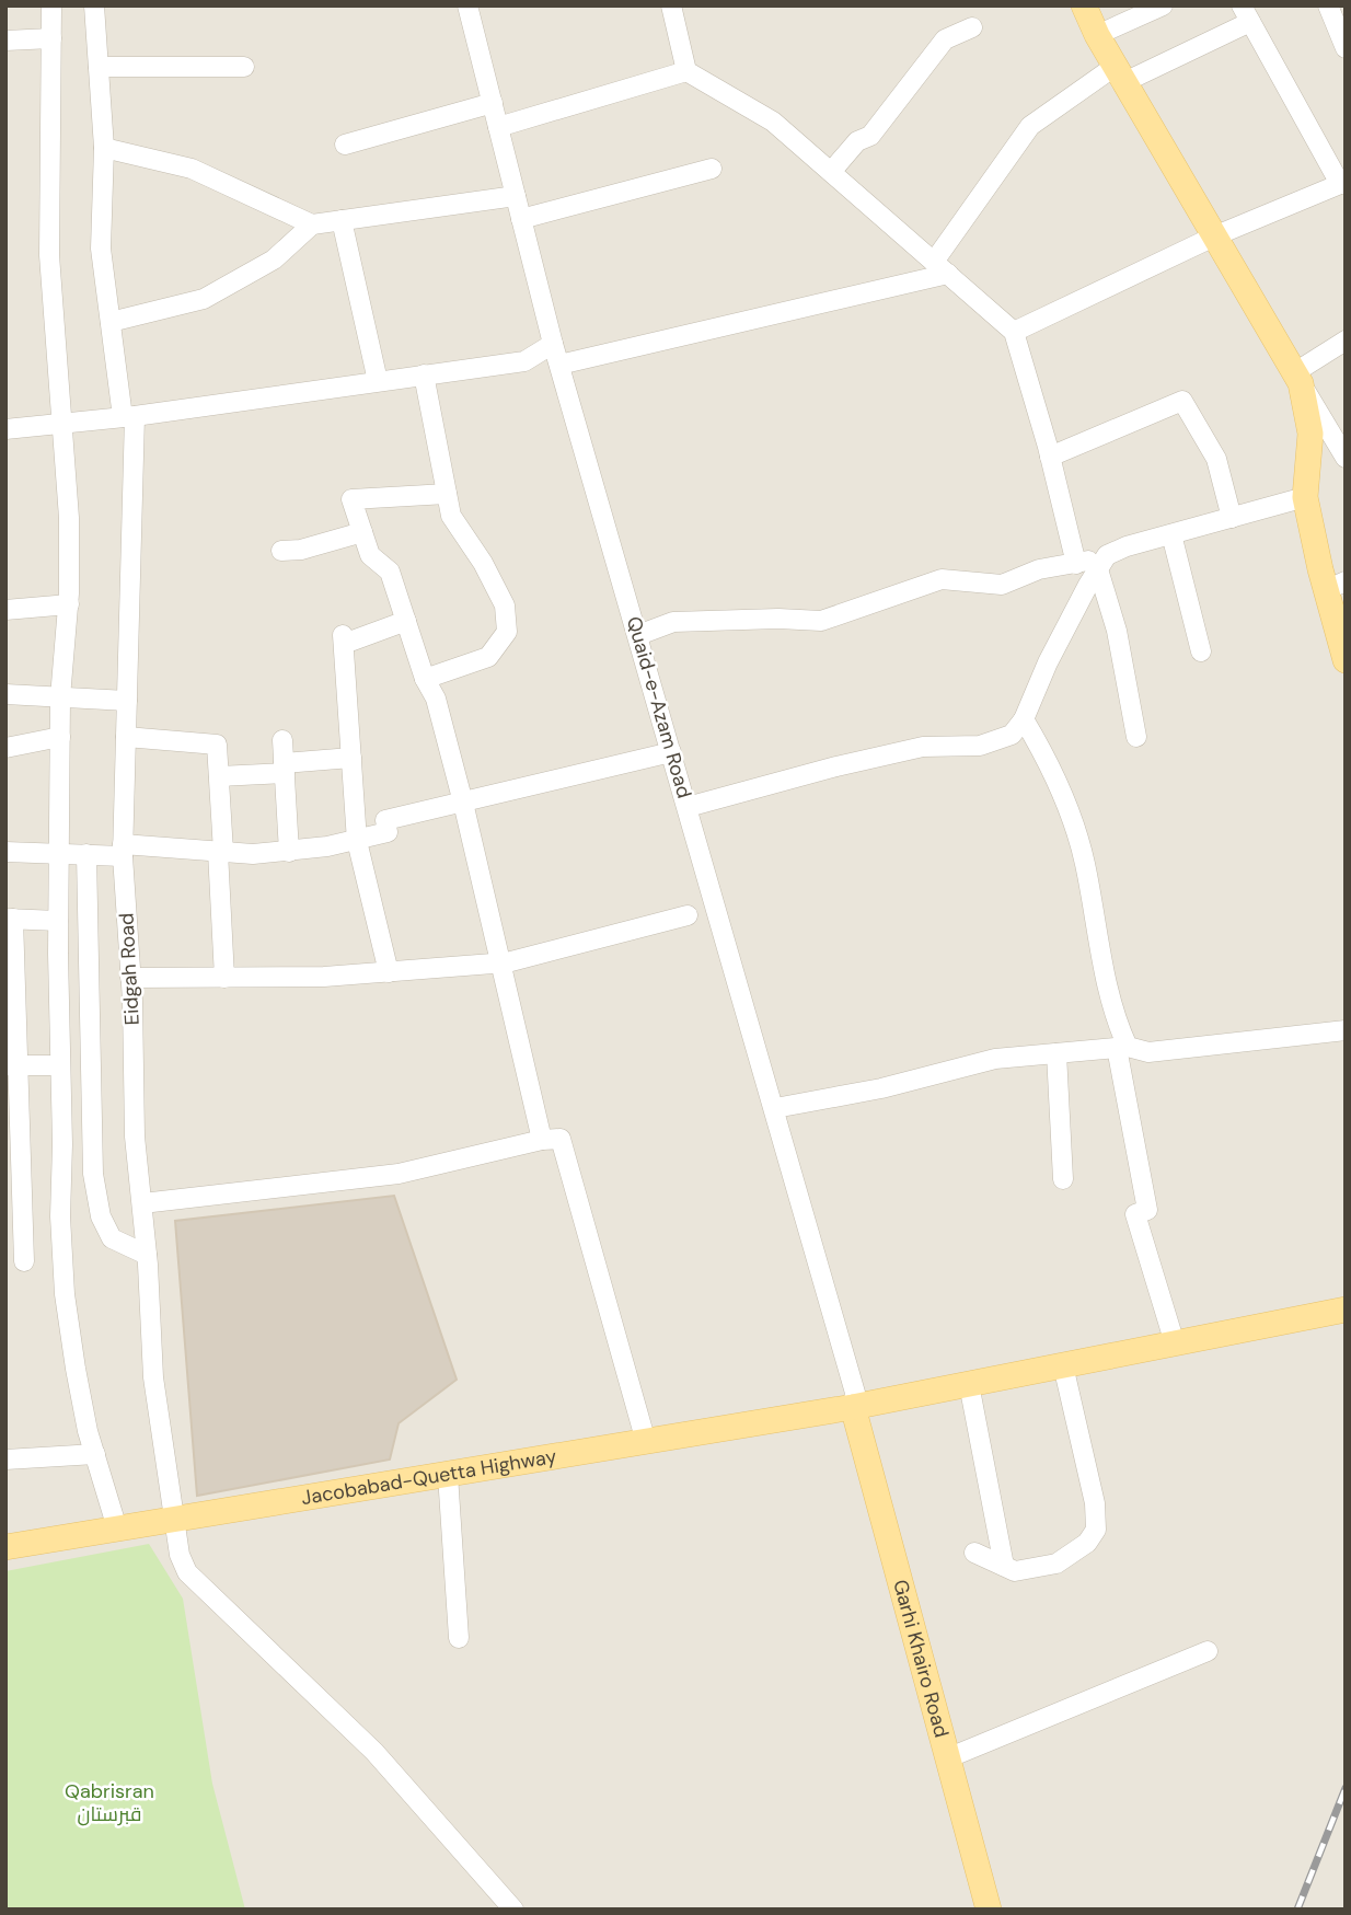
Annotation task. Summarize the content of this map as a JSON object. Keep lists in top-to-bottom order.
{
  "streets": {
    "main road": ["Jacobabad-Quetta Highway", "Garhi Khairo Road"],
    "street": ["Quaid-e-Azam Road", "Eidgah Road"]
  },
  "crossings": [
    ["Quaid-e-Azam Road", "Jacobabad-Quetta Highway"],
    ["Quaid-e-Azam Road", "Garhi Khairo Road"],
    ["Eidgah Road", "Jacobabad-Quetta Highway"],
    ["Jacobabad-Quetta Highway", "Garhi Khairo Road"]
  ],
  "parks": ["Qabrisran قبرستان"]
}
